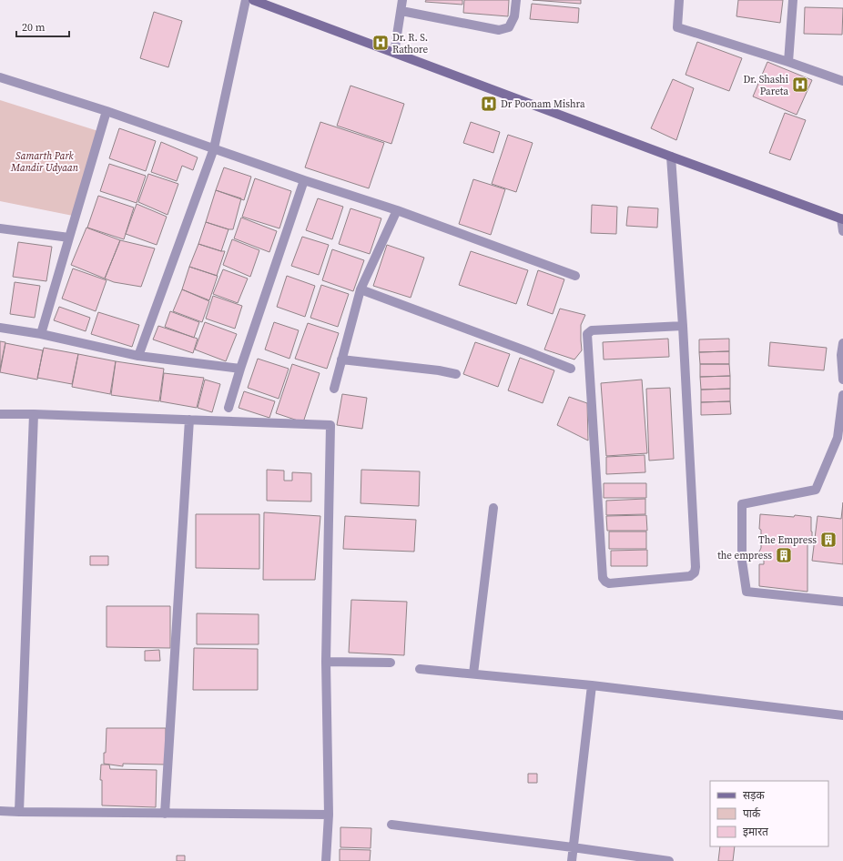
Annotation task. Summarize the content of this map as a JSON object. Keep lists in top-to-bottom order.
{
  "parks": ["Samarth Park Mandir Udyaan"],
  "places": {
    "hospital": ["Dr. R. S. Rathore", "Dr. Shashi Pareta", "Dr Poonam Mishra"],
    "building": ["The Empress", "the empress"]
  },
  "legend": ["सड़क", "पार्क", "इमारत"],
  "scale_bar": "20 m"
}
